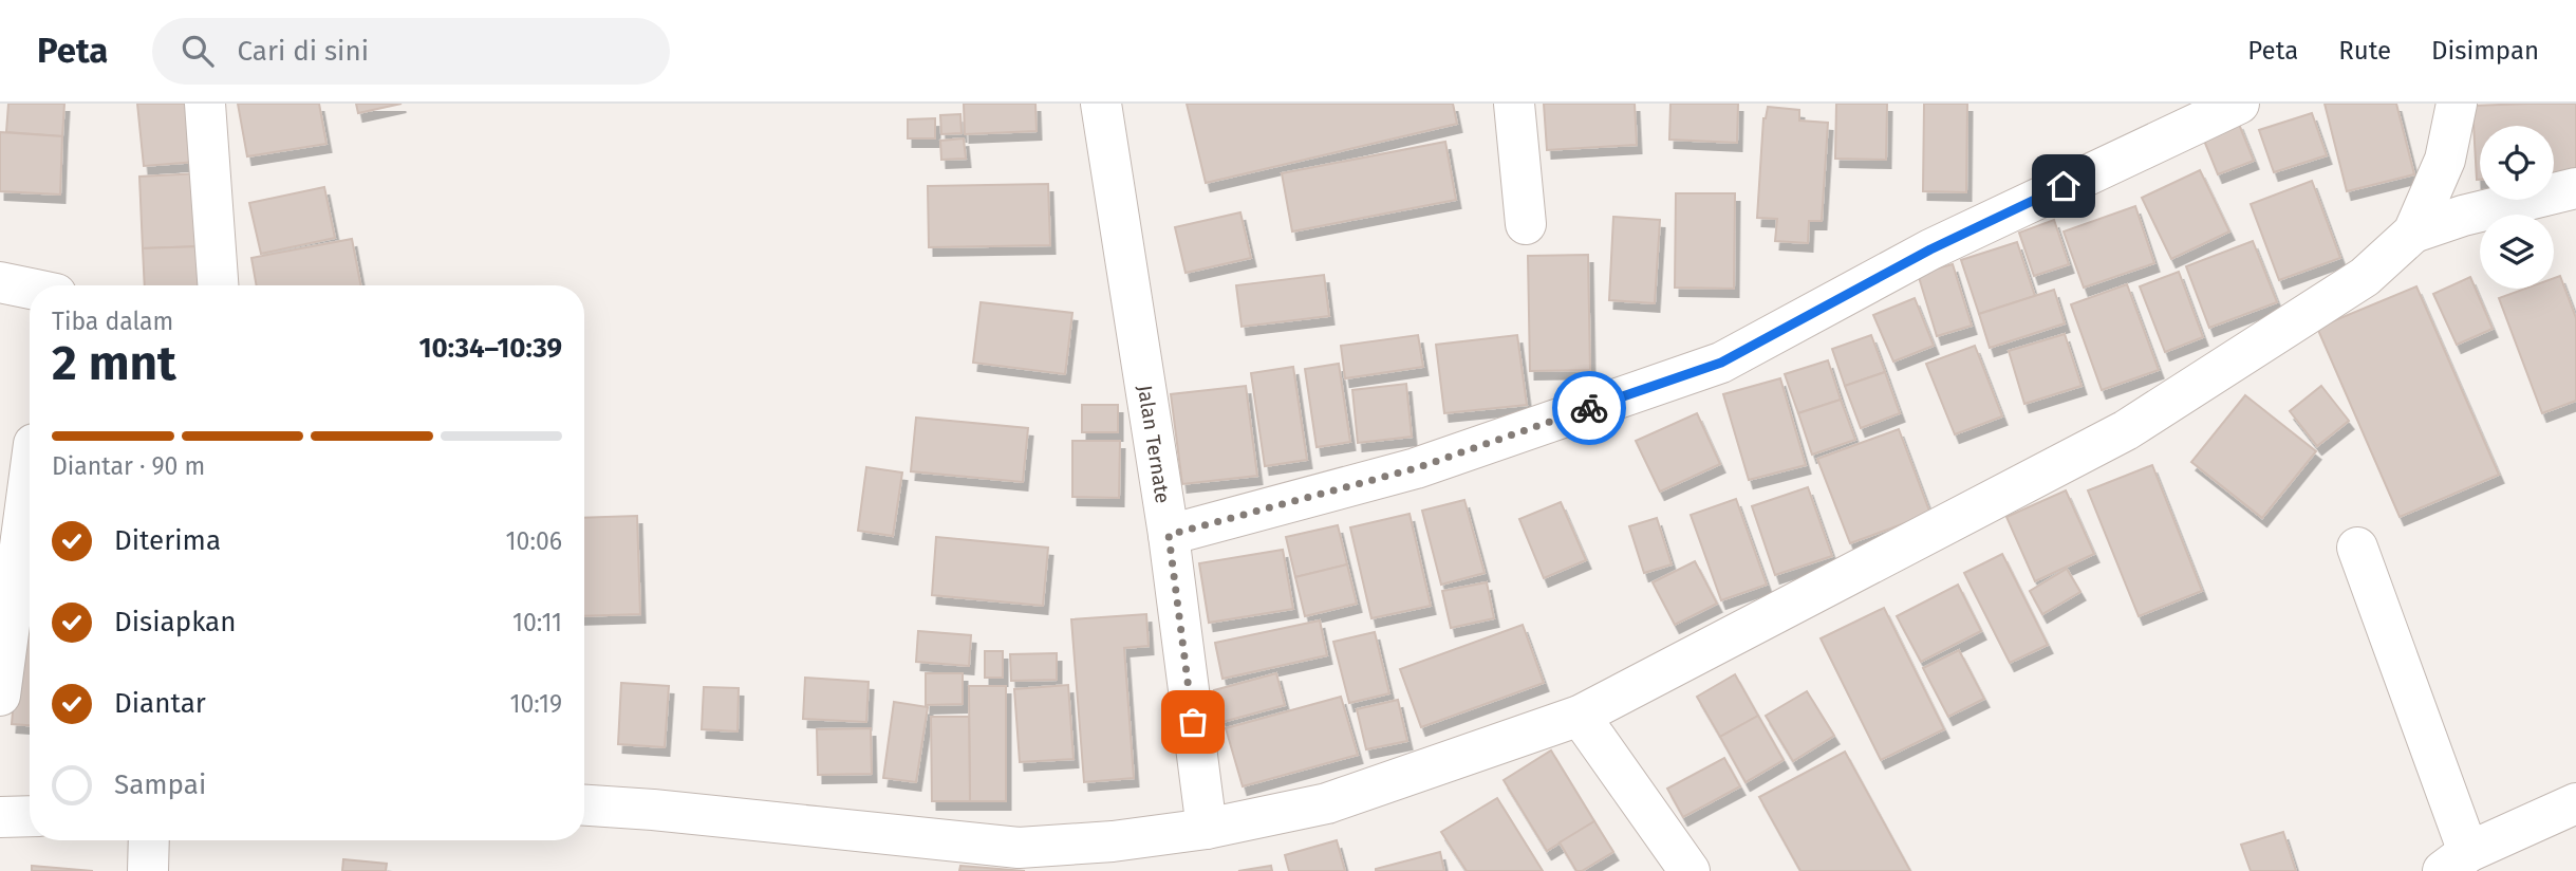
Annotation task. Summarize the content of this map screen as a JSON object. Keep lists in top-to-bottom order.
{
  "streets": {
    "street": ["Jalan Ternate"]
  },
  "page": {
    "header": "Peta",
    "search": "Cari di sini",
    "nav": ["Peta", "Rute", "Disimpan"],
    "heading": ["2 mnt", "Tiba dalam", "10:34–10:39"],
    "bar": "Diantar · 90 m",
    "list": [
      ["Diterima", "10:06"],
      ["Disiapkan", "10:11"],
      ["Diantar", "10:19"],
      "Sampai"
    ]
  }
}
